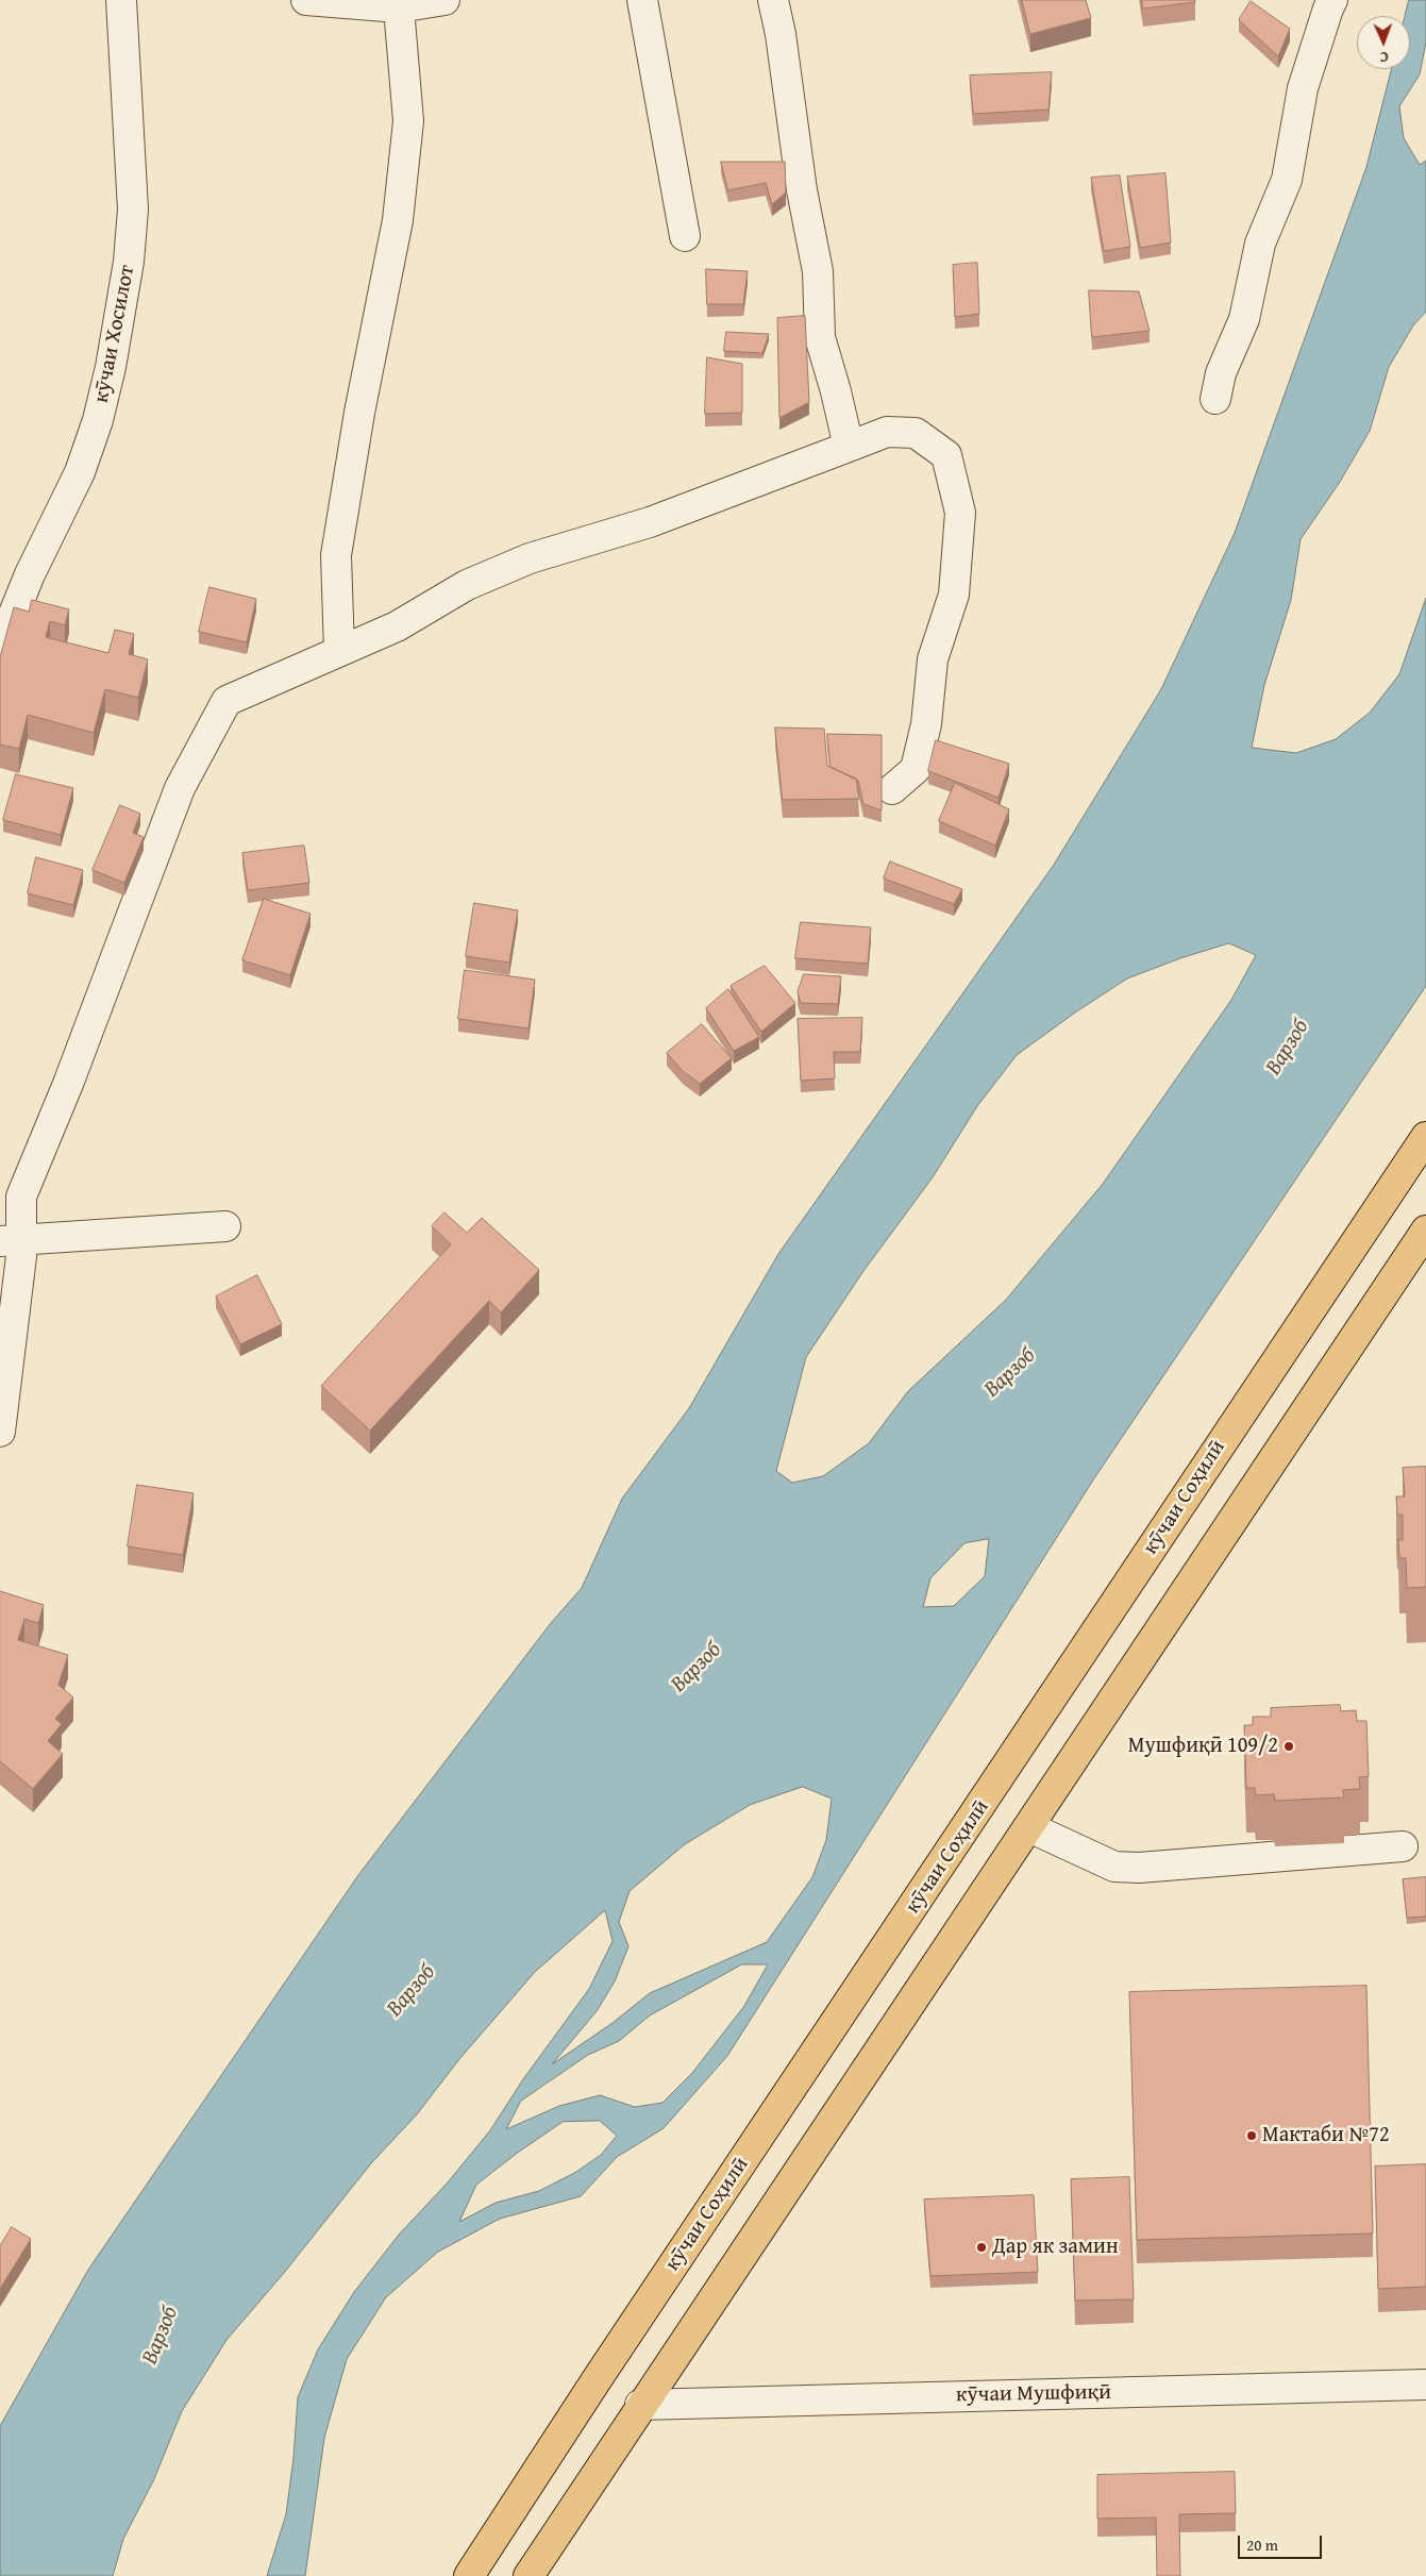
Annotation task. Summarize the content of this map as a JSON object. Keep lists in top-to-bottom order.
{
  "streets": {
    "main road": ["кӯчаи Соҳилӣ"],
    "street": ["кӯчаи Хосилот", "кӯчаи Мушфиқӣ"]
  },
  "water": ["Варзоб"],
  "places": ["Мушфиқӣ 109/2", "Мактаби №72", "Дар як замин"],
  "scale_bar": "20 m",
  "north": "bottom"
}
